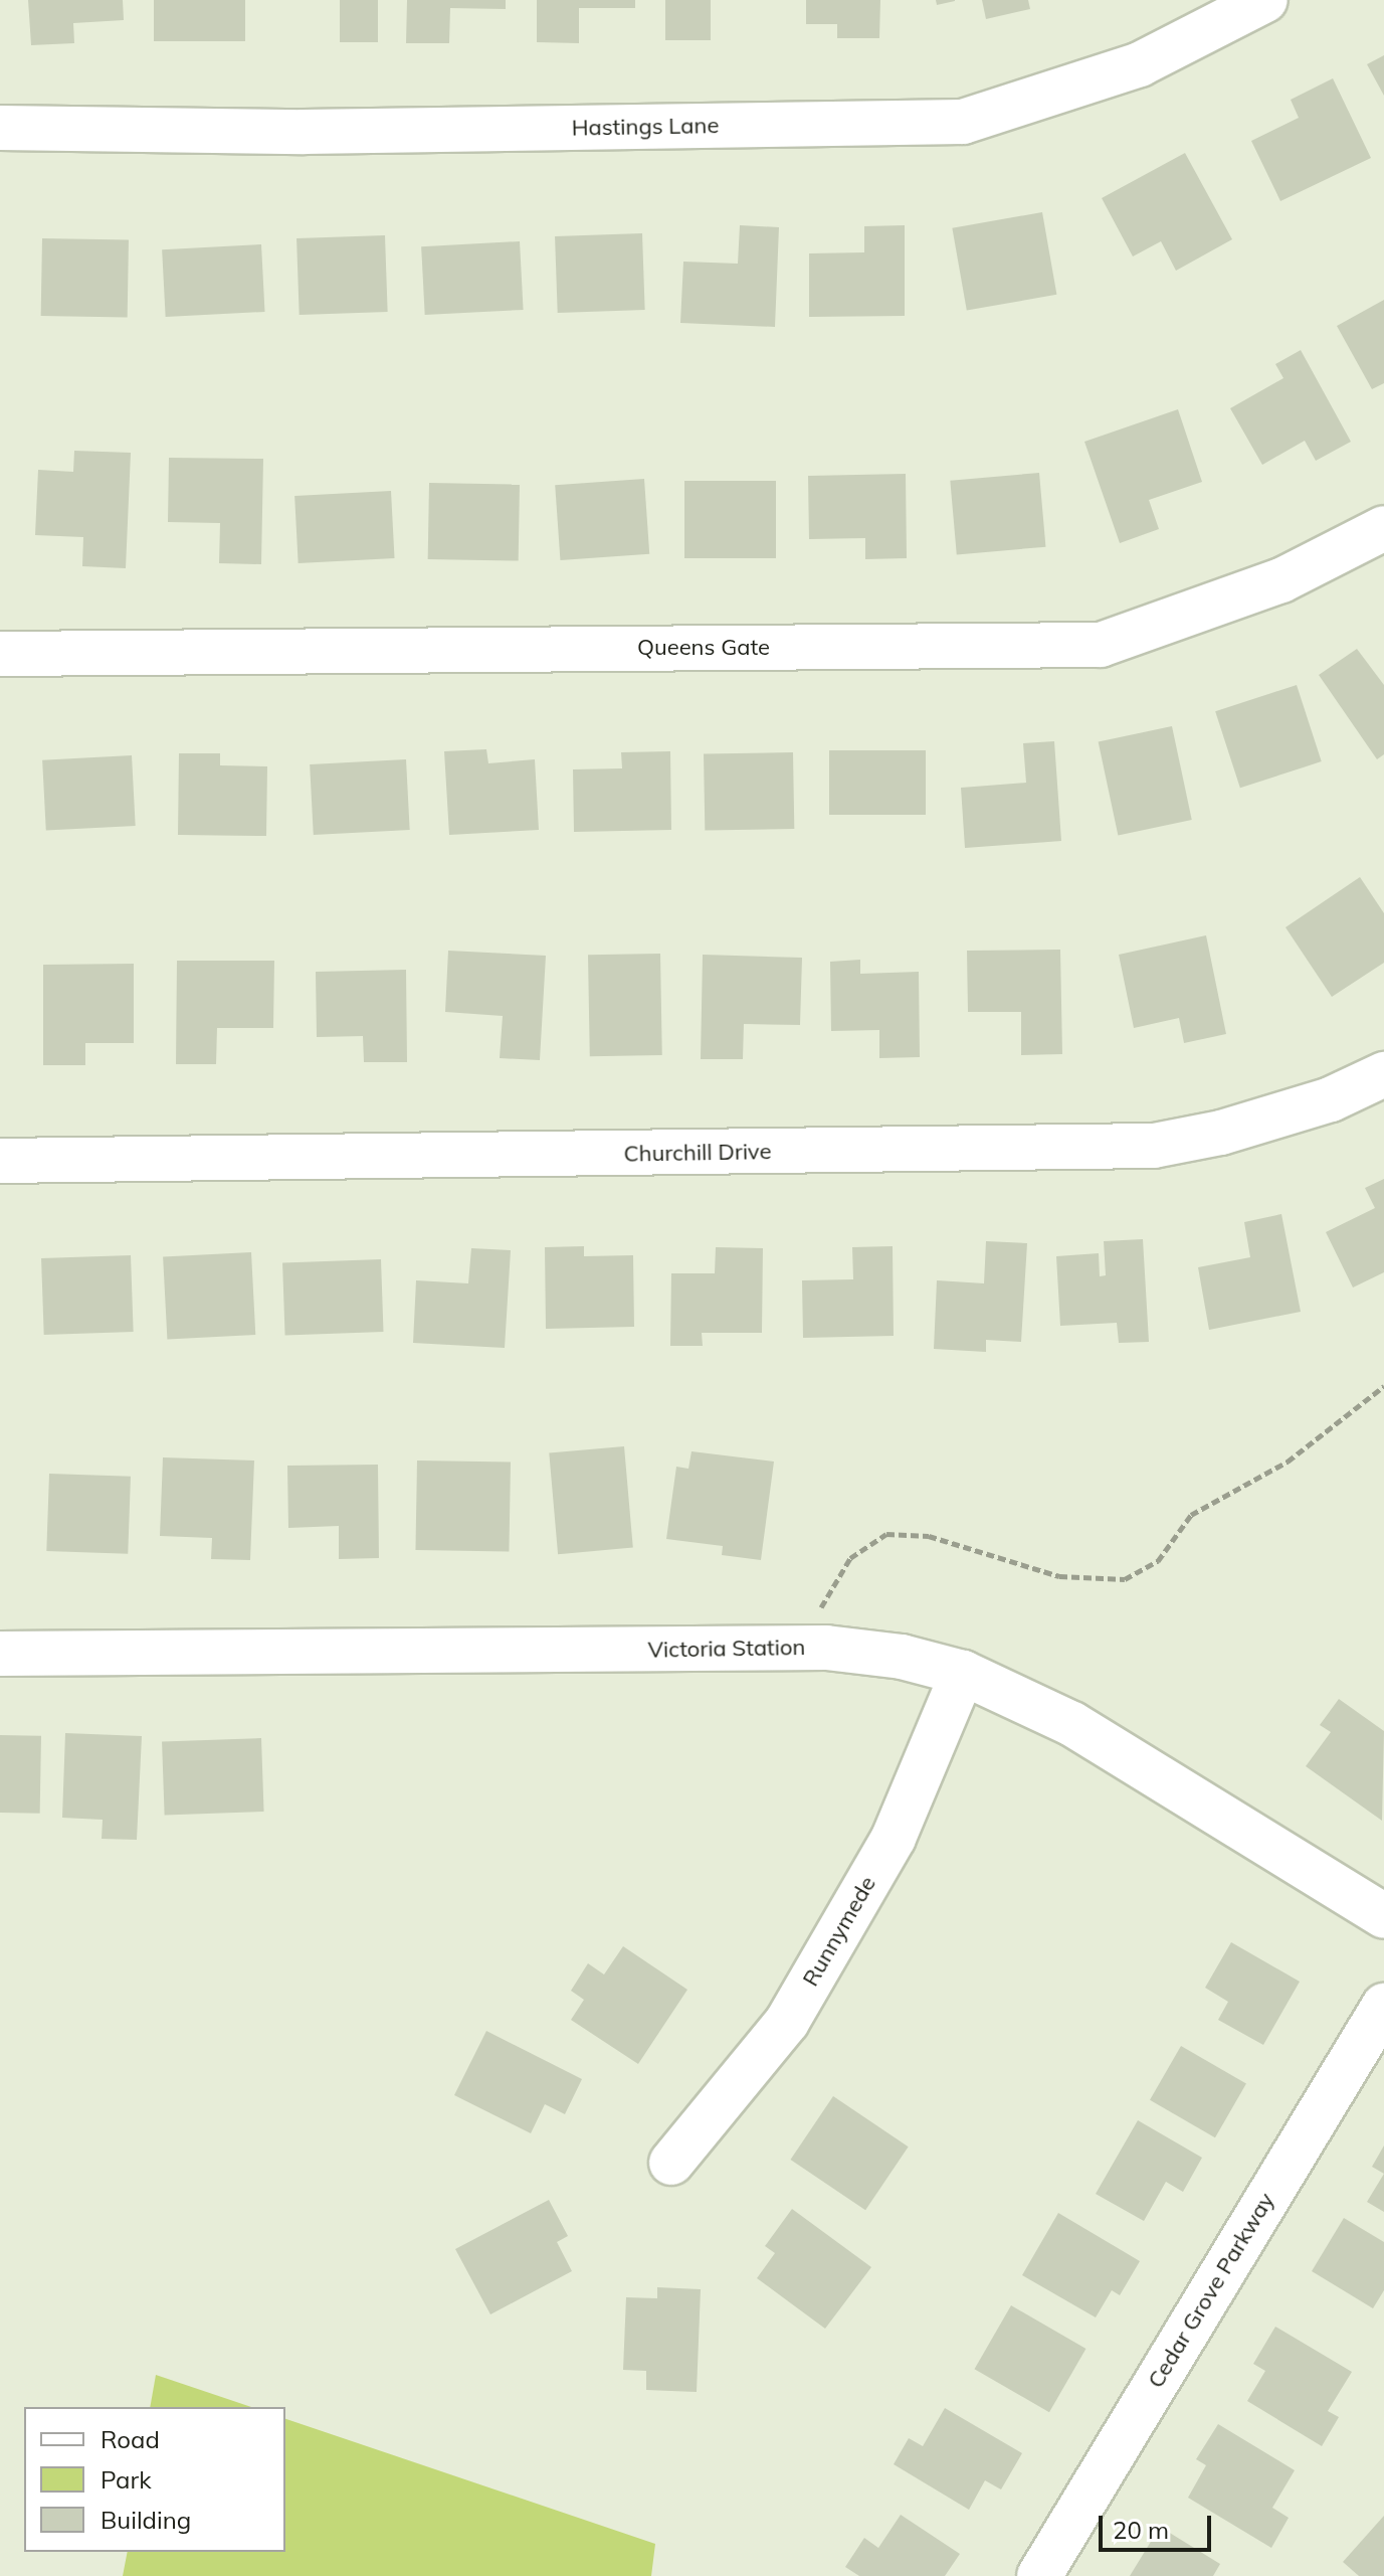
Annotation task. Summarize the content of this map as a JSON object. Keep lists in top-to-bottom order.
{
  "streets": {
    "street": [
      "Hastings Lane",
      "Queens Gate",
      "Churchill Drive",
      "Victoria Station",
      "Runnymede",
      "Cedar Grove Parkway"
    ]
  },
  "crossings": [
    ["Victoria Station", "Runnymede"]
  ],
  "legend": ["Road", "Park", "Building"],
  "scale_bar": "20 m"
}
